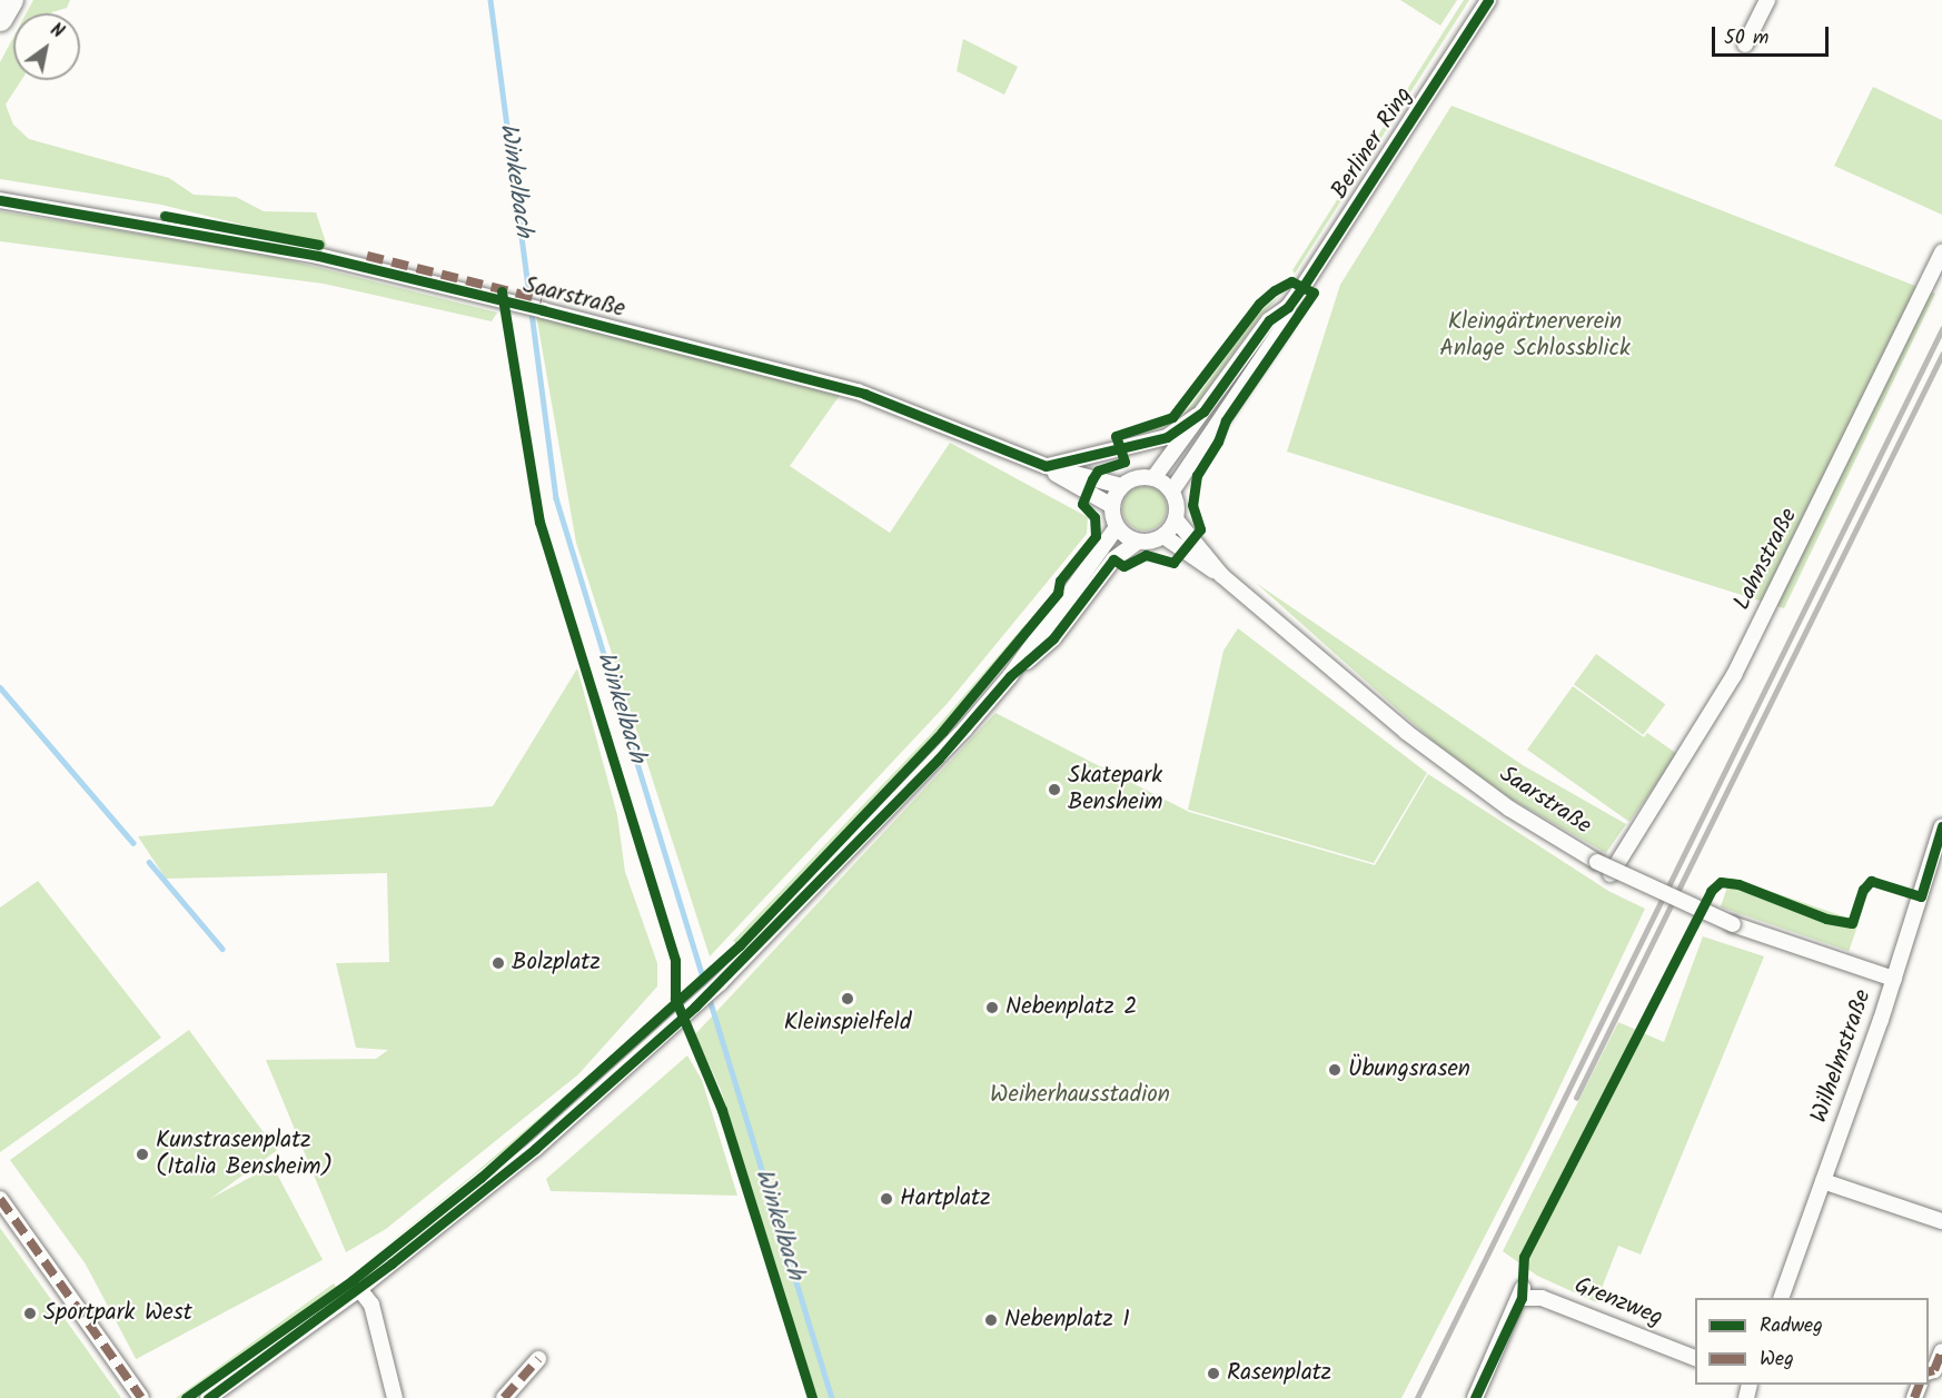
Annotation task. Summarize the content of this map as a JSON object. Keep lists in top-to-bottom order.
{
  "streets": {
    "street": [
      "Berliner Ring",
      "Saarstraße",
      "Lahnstraße",
      "Wilhelmstraße",
      "Grenzweg"
    ]
  },
  "crossings": [
    ["Berliner Ring", "Saarstraße"],
    ["Saarstraße", "Wilhelmstraße"]
  ],
  "water": ["Winkelbach"],
  "parks": ["Kleingärtnerverein Anlage Schlossblick", "Weiherhausstadion"],
  "places": [
    "Skatepark Bensheim",
    "Bolzplatz",
    "Kleinspielfeld",
    "Nebenplatz 2",
    "Übungsrasen",
    "Kunstrasenplatz (Italia Bensheim)",
    "Hartplatz",
    "Sportpark West",
    "Nebenplatz 1",
    "Rasenplatz"
  ],
  "legend": ["Radweg", "Weg"],
  "scale_bar": "50 m",
  "north": "top right"
}
